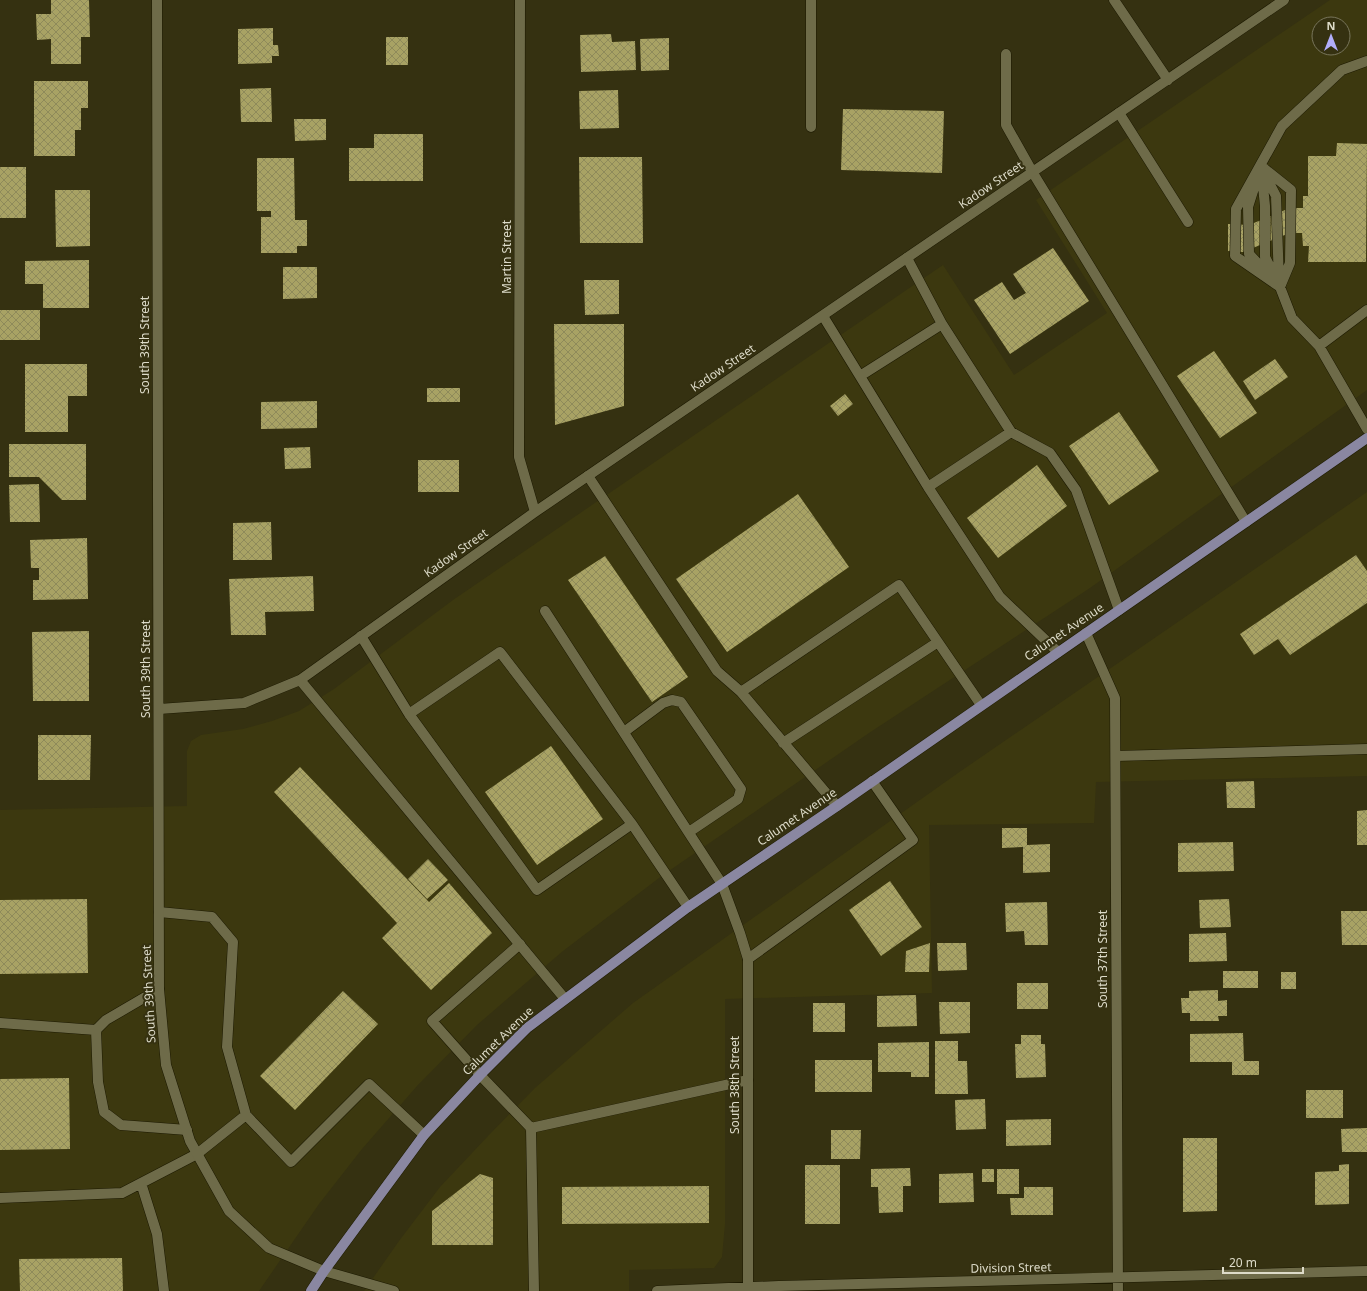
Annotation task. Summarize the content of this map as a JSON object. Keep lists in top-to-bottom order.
{
  "streets": {
    "main road": ["Calumet Avenue"],
    "street": [
      "Kadow Street",
      "Martin Street",
      "South 39th Street",
      "South 37th Street",
      "South 38th Street",
      "Division Street"
    ]
  },
  "crossings": [
    ["Kadow Street", "Martin Street"],
    ["Kadow Street", "South 39th Street"],
    ["South 39th Street", "Calumet Avenue"],
    ["Calumet Avenue", "South 37th Street"],
    ["Calumet Avenue", "South 38th Street"],
    ["South 37th Street", "Division Street"],
    ["South 38th Street", "Division Street"]
  ],
  "scale_bar": "20 m",
  "north": "top"
}
